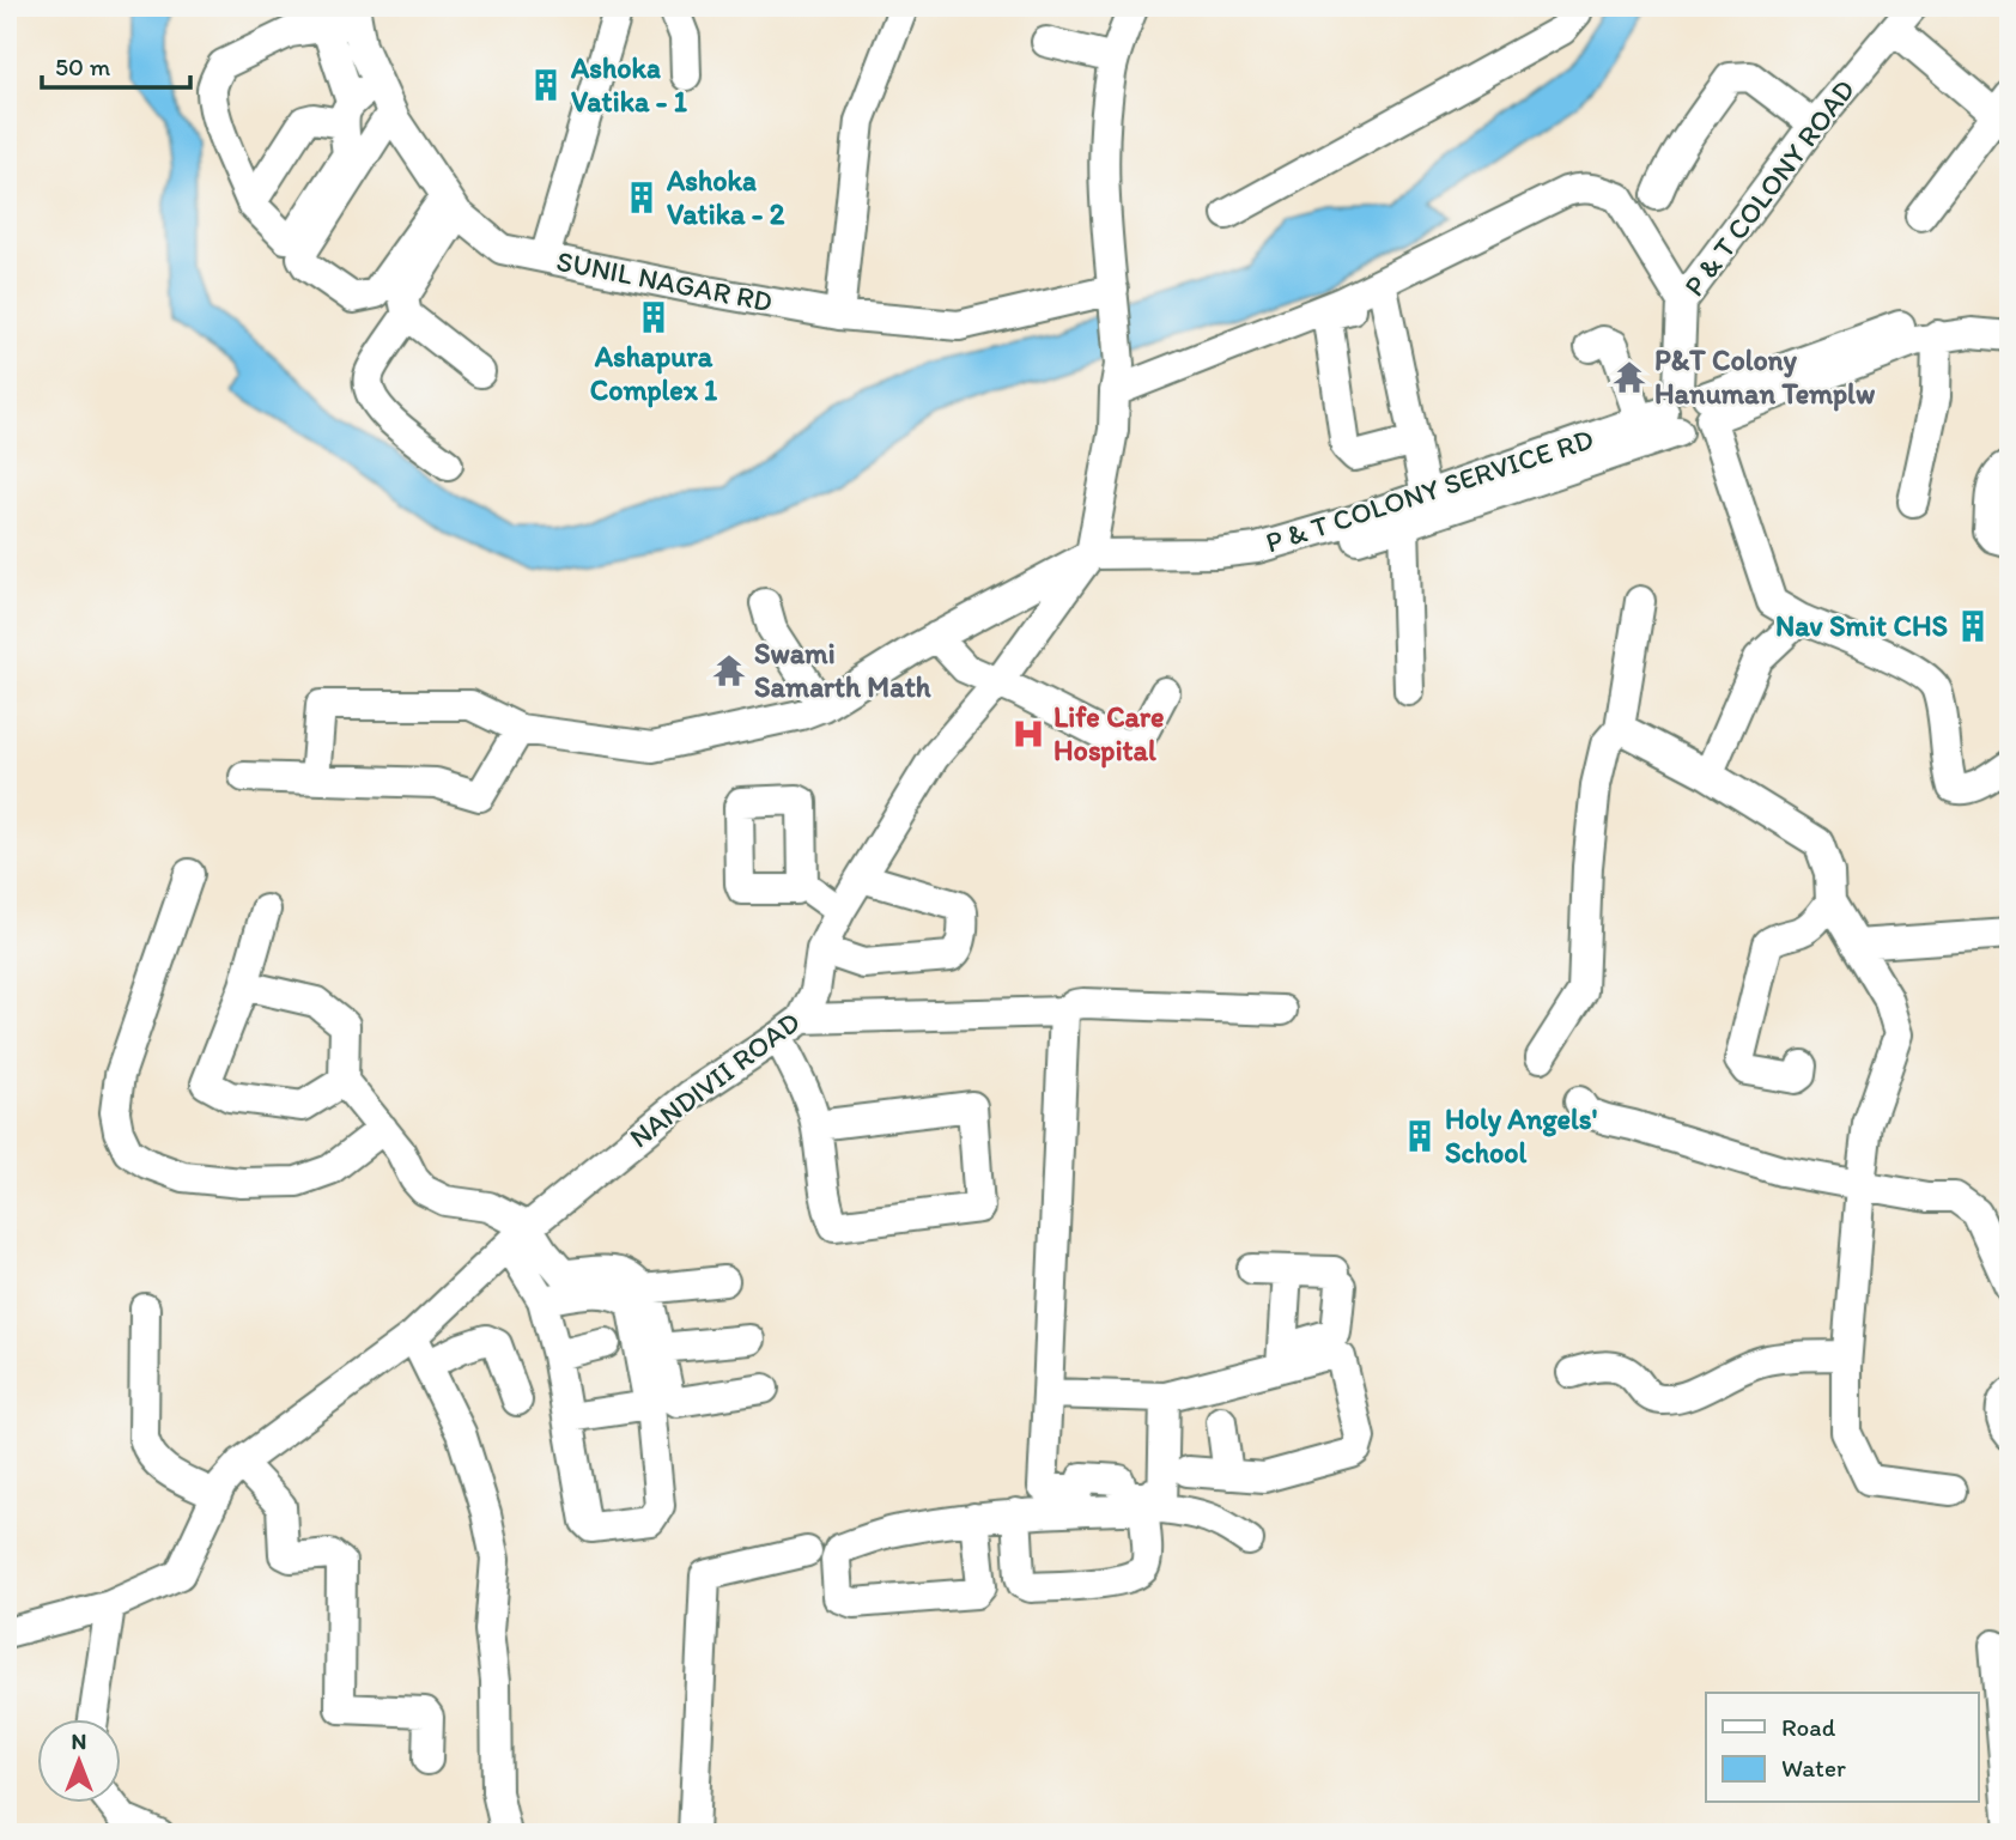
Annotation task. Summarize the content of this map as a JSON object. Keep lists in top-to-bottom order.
{
  "streets": {
    "street": [
      "P & T COLONY ROAD",
      "SUNIL NAGAR RD",
      "P & T COLONY SERVICE RD",
      "NANDIVII ROAD"
    ]
  },
  "crossings": [
    ["P & T COLONY ROAD", "P & T COLONY SERVICE RD"],
    ["SUNIL NAGAR RD", "NANDIVII ROAD"],
    ["P & T COLONY SERVICE RD", "NANDIVII ROAD"]
  ],
  "places": {
    "building": [
      "Ashoka Vatika - 1",
      "Ashoka Vatika - 2",
      "Ashapura Complex 1",
      "Nav Smit CHS",
      "Holy Angels' School"
    ],
    "temple": ["P&T Colony Hanuman Templw", "Swami Samarth Math"],
    "hospital": ["Life Care Hospital"]
  },
  "legend": ["Road", "Water"],
  "scale_bar": "50 m",
  "north": "top"
}
